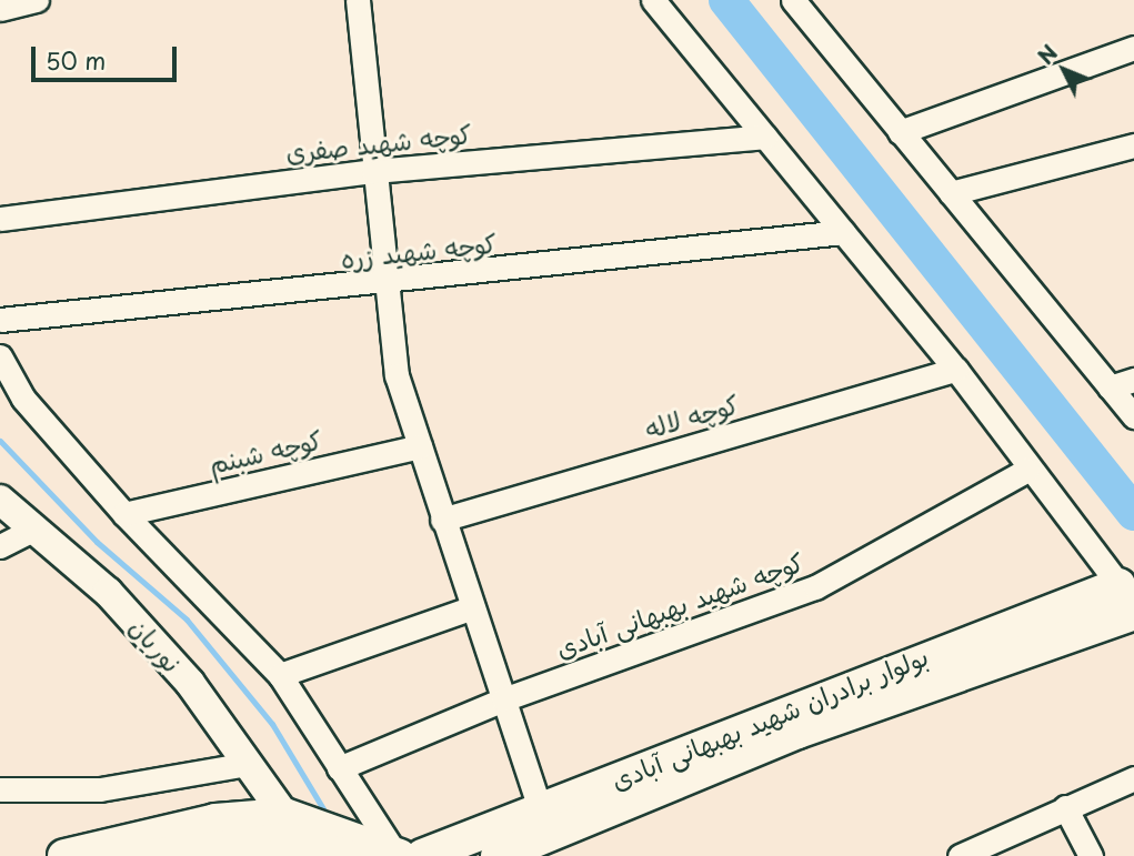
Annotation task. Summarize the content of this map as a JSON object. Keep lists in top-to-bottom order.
{
  "streets": {
    "main road": ["بولوار برادران شهید بهبهانی آبادی"],
    "street": [
      "کوچه شهید صفری",
      "کوچه شهید زره",
      "کوچه لاله",
      "کوچه شبنم",
      "کوچه شهید بهبهانی آبادی",
      "نوریان"
    ]
  },
  "crossings": [
    ["نوریان", "بولوار برادران شهید بهبهانی آبادی"]
  ],
  "scale_bar": "50 m",
  "north": "top left"
}
